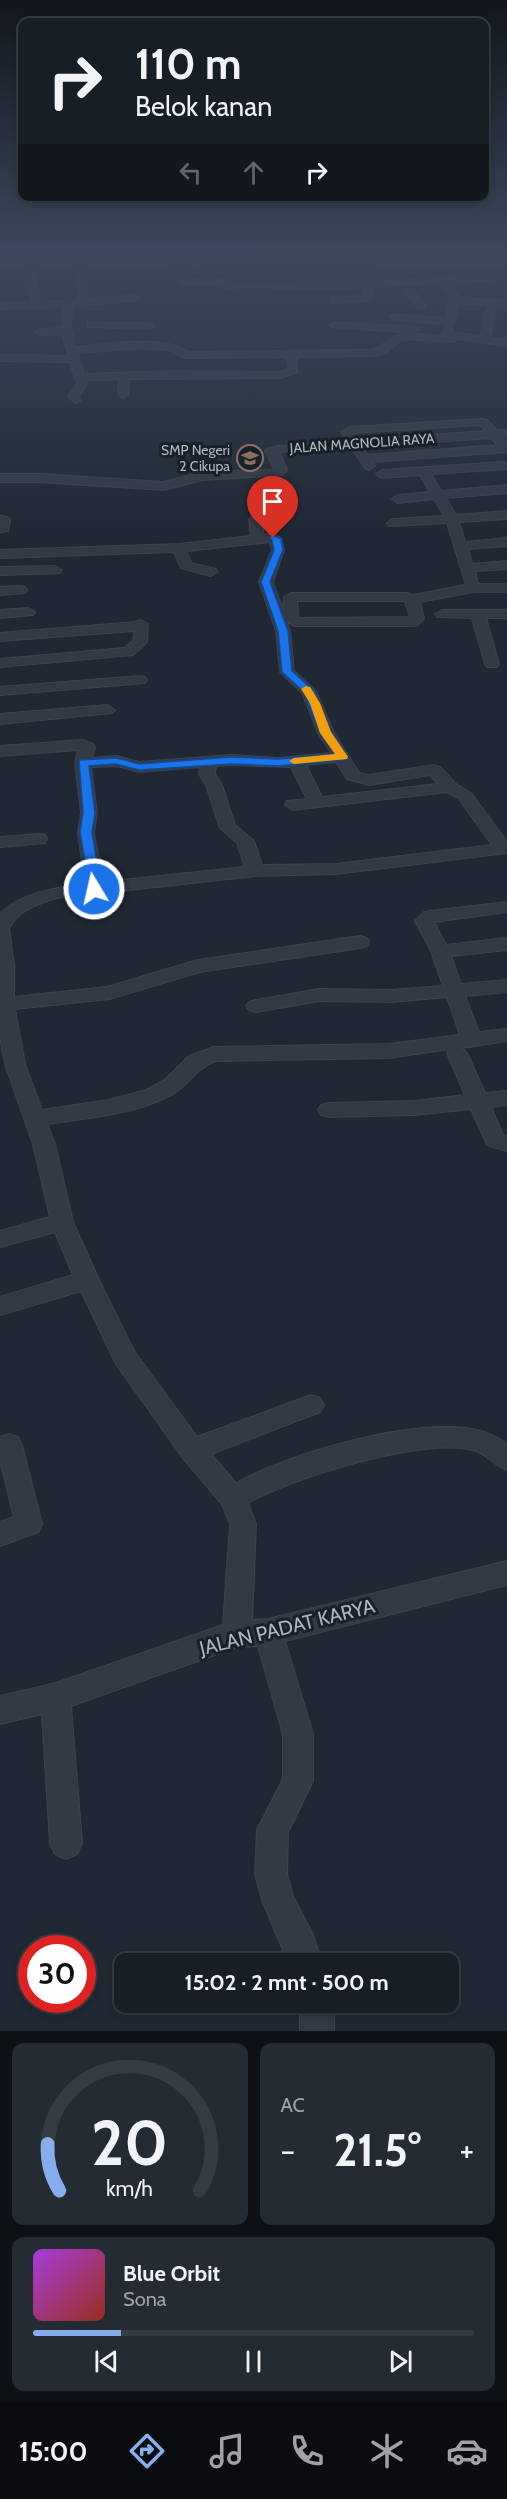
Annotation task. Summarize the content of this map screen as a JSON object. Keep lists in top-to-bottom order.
{
  "streets": {
    "street": ["JALAN MAGNOLIA RAYA", "JALAN PADAT KARYA"]
  },
  "places": {
    "school or university": ["SMP Negeri 2 Cikupa"]
  },
  "page": {
    "turn": ["110 m", "Belok kanan"],
    "limit": "30",
    "trip": "15:02 · 2 mnt · 500 m",
    "tile": "AC",
    "heat": ["−", "21.5°", "+"],
    "song": ["Blue Orbit", "Sona"],
    "tabs": "15:00",
    "gauge": ["20", "km/h"]
  }
}
